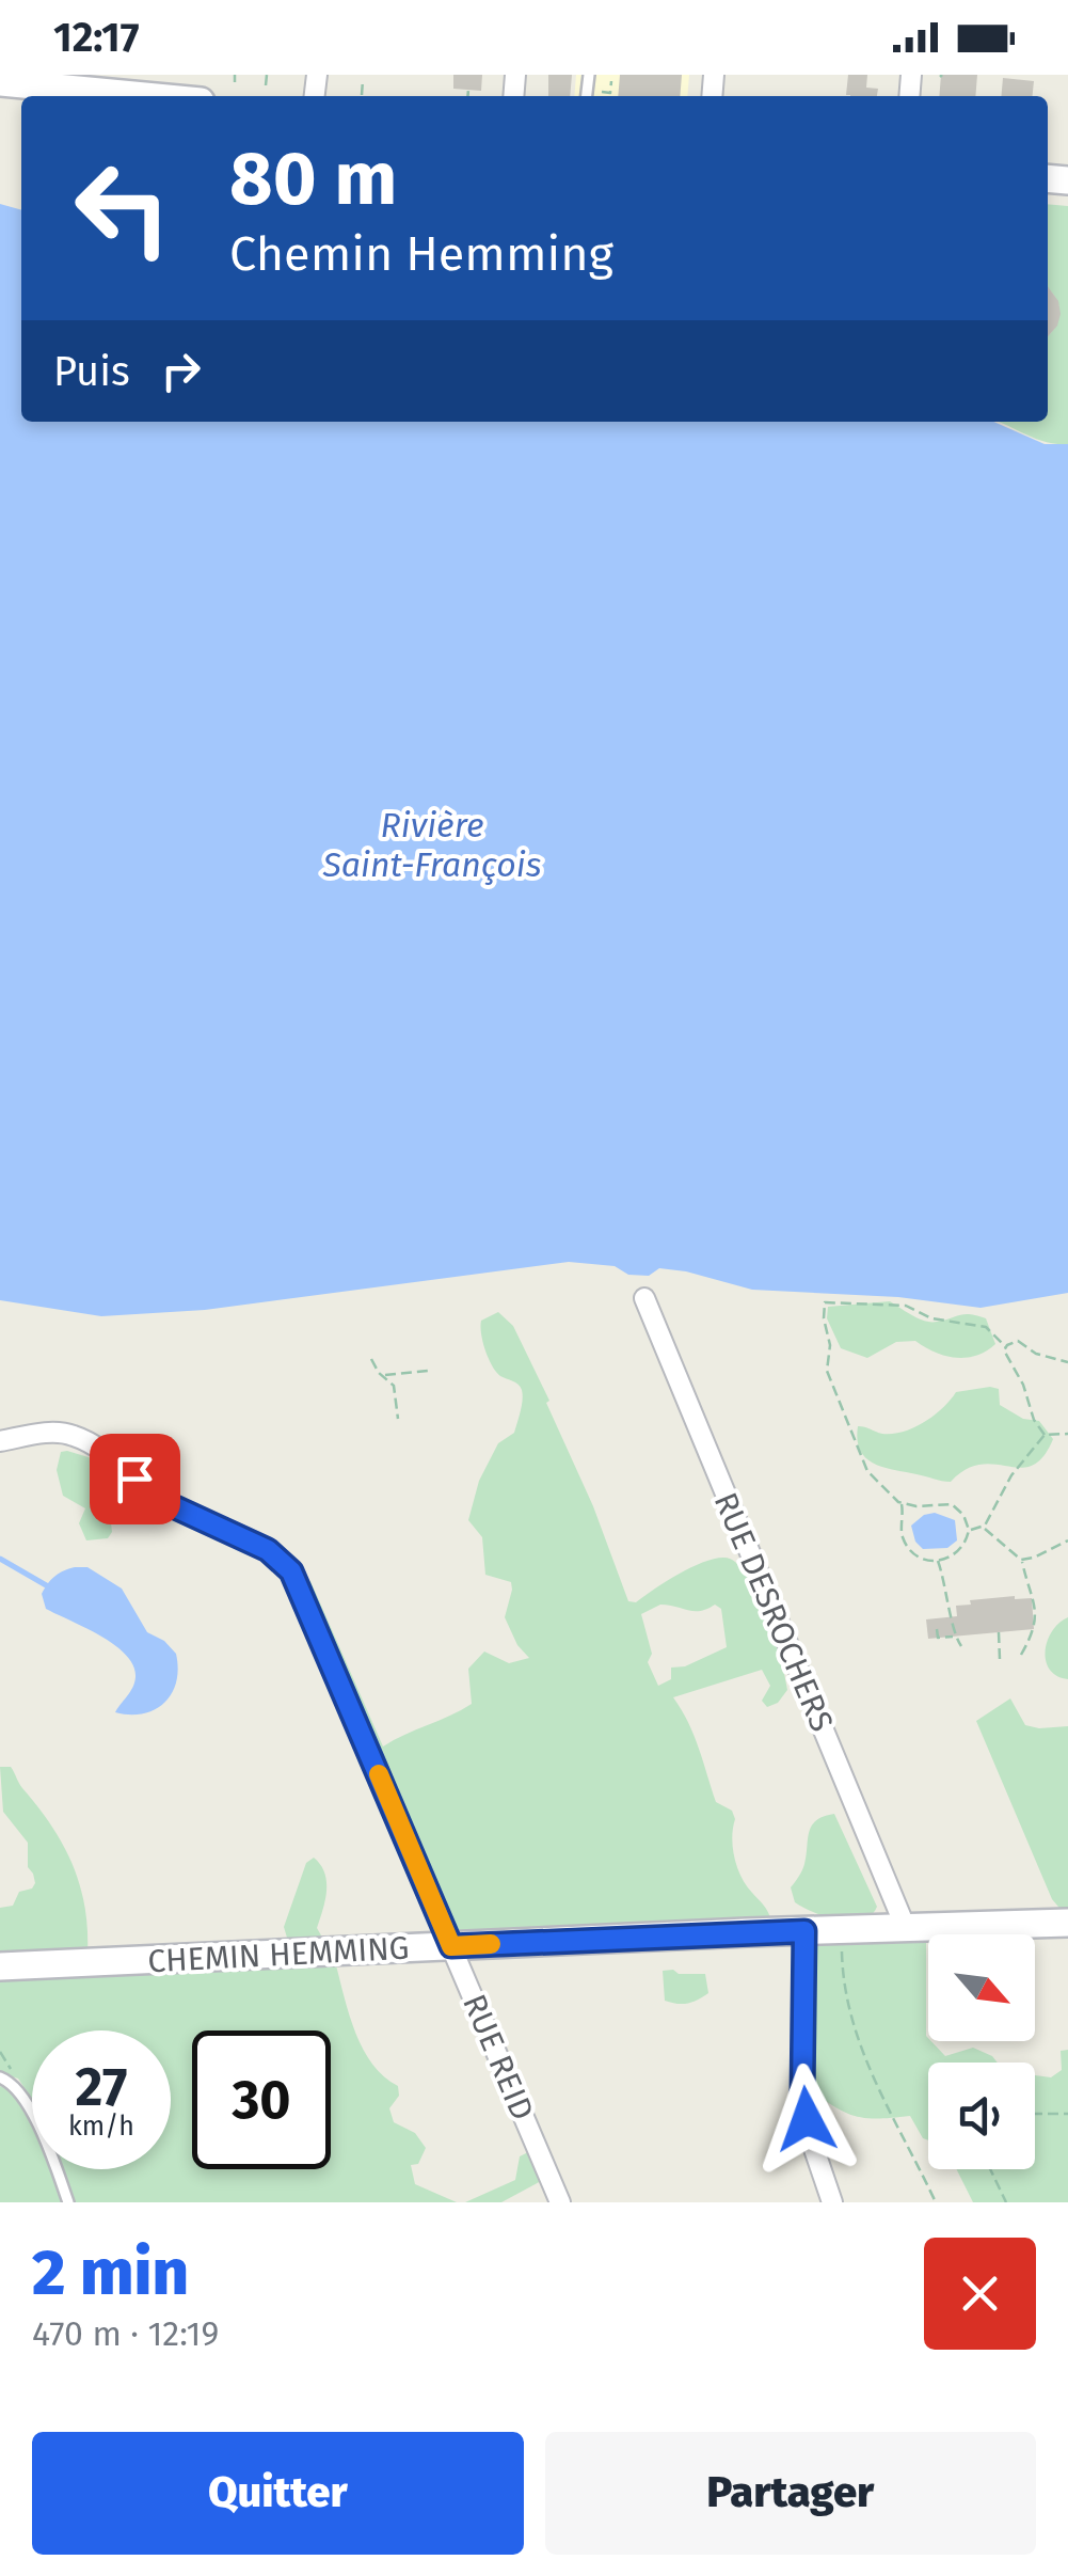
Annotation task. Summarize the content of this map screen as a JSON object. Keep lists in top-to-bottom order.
{
  "streets": {
    "street": ["RUE DESROCHERS", "CHEMIN HEMMING", "RUE REID"]
  },
  "crossings": [
    ["RUE DESROCHERS", "CHEMIN HEMMING"],
    ["CHEMIN HEMMING", "RUE REID"]
  ],
  "water": ["Rivière Saint-François"],
  "north": "bottom right",
  "page": {
    "status": "12:17",
    "turn": ["80 m", "Chemin Hemming"],
    "then": "Puis",
    "speed": "27 km/h",
    "limit": "30",
    "heading": ["2 min", "470 m · 12:19"],
    "buttons": ["Quitter", "Partager"]
  }
}
